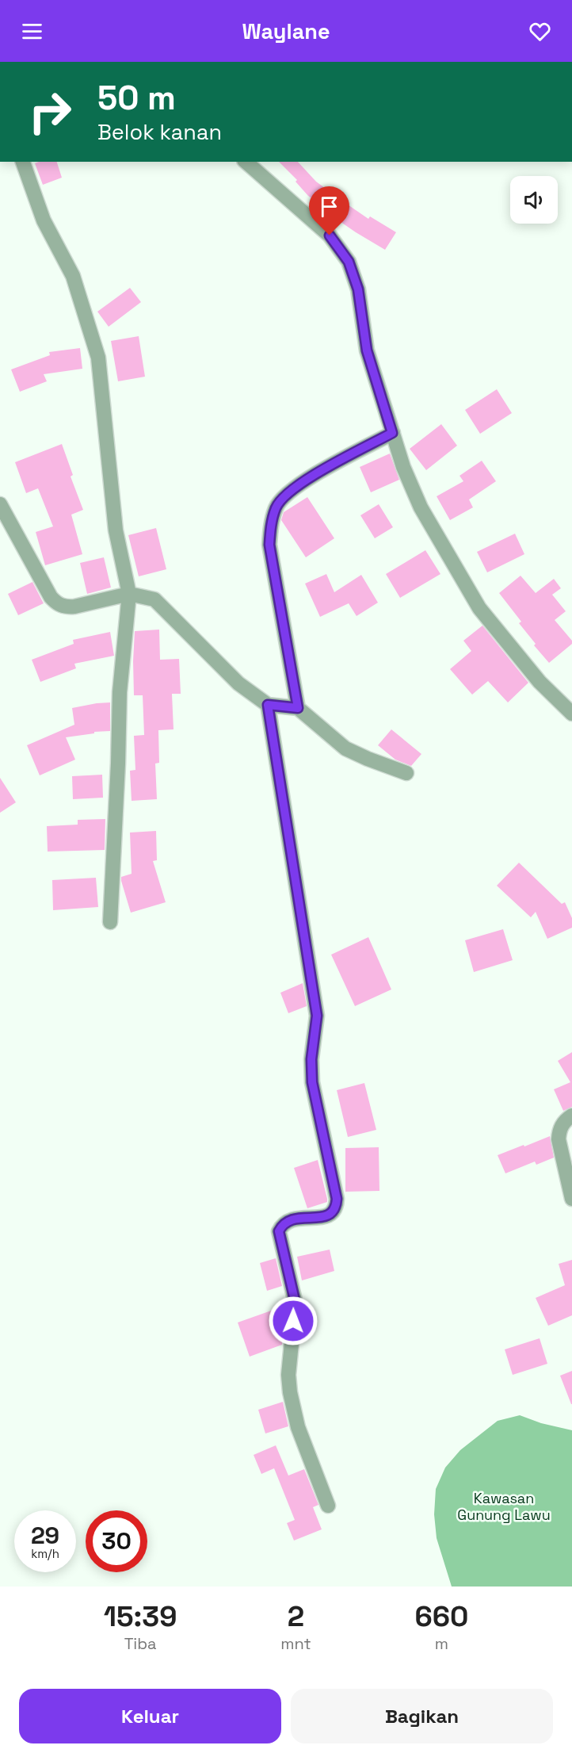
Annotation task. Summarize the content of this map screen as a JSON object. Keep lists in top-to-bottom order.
{
  "parks": ["Kawasan Gunung Lawu"],
  "page": {
    "header": "Waylane",
    "turn": ["50 m", "Belok kanan"],
    "speed": "29 km/h",
    "limit": "30",
    "eta": [
      "15:39",
      "Tiba",
      "2",
      "mnt",
      "660",
      "m"
    ],
    "buttons": ["Keluar", "Bagikan"]
  }
}
